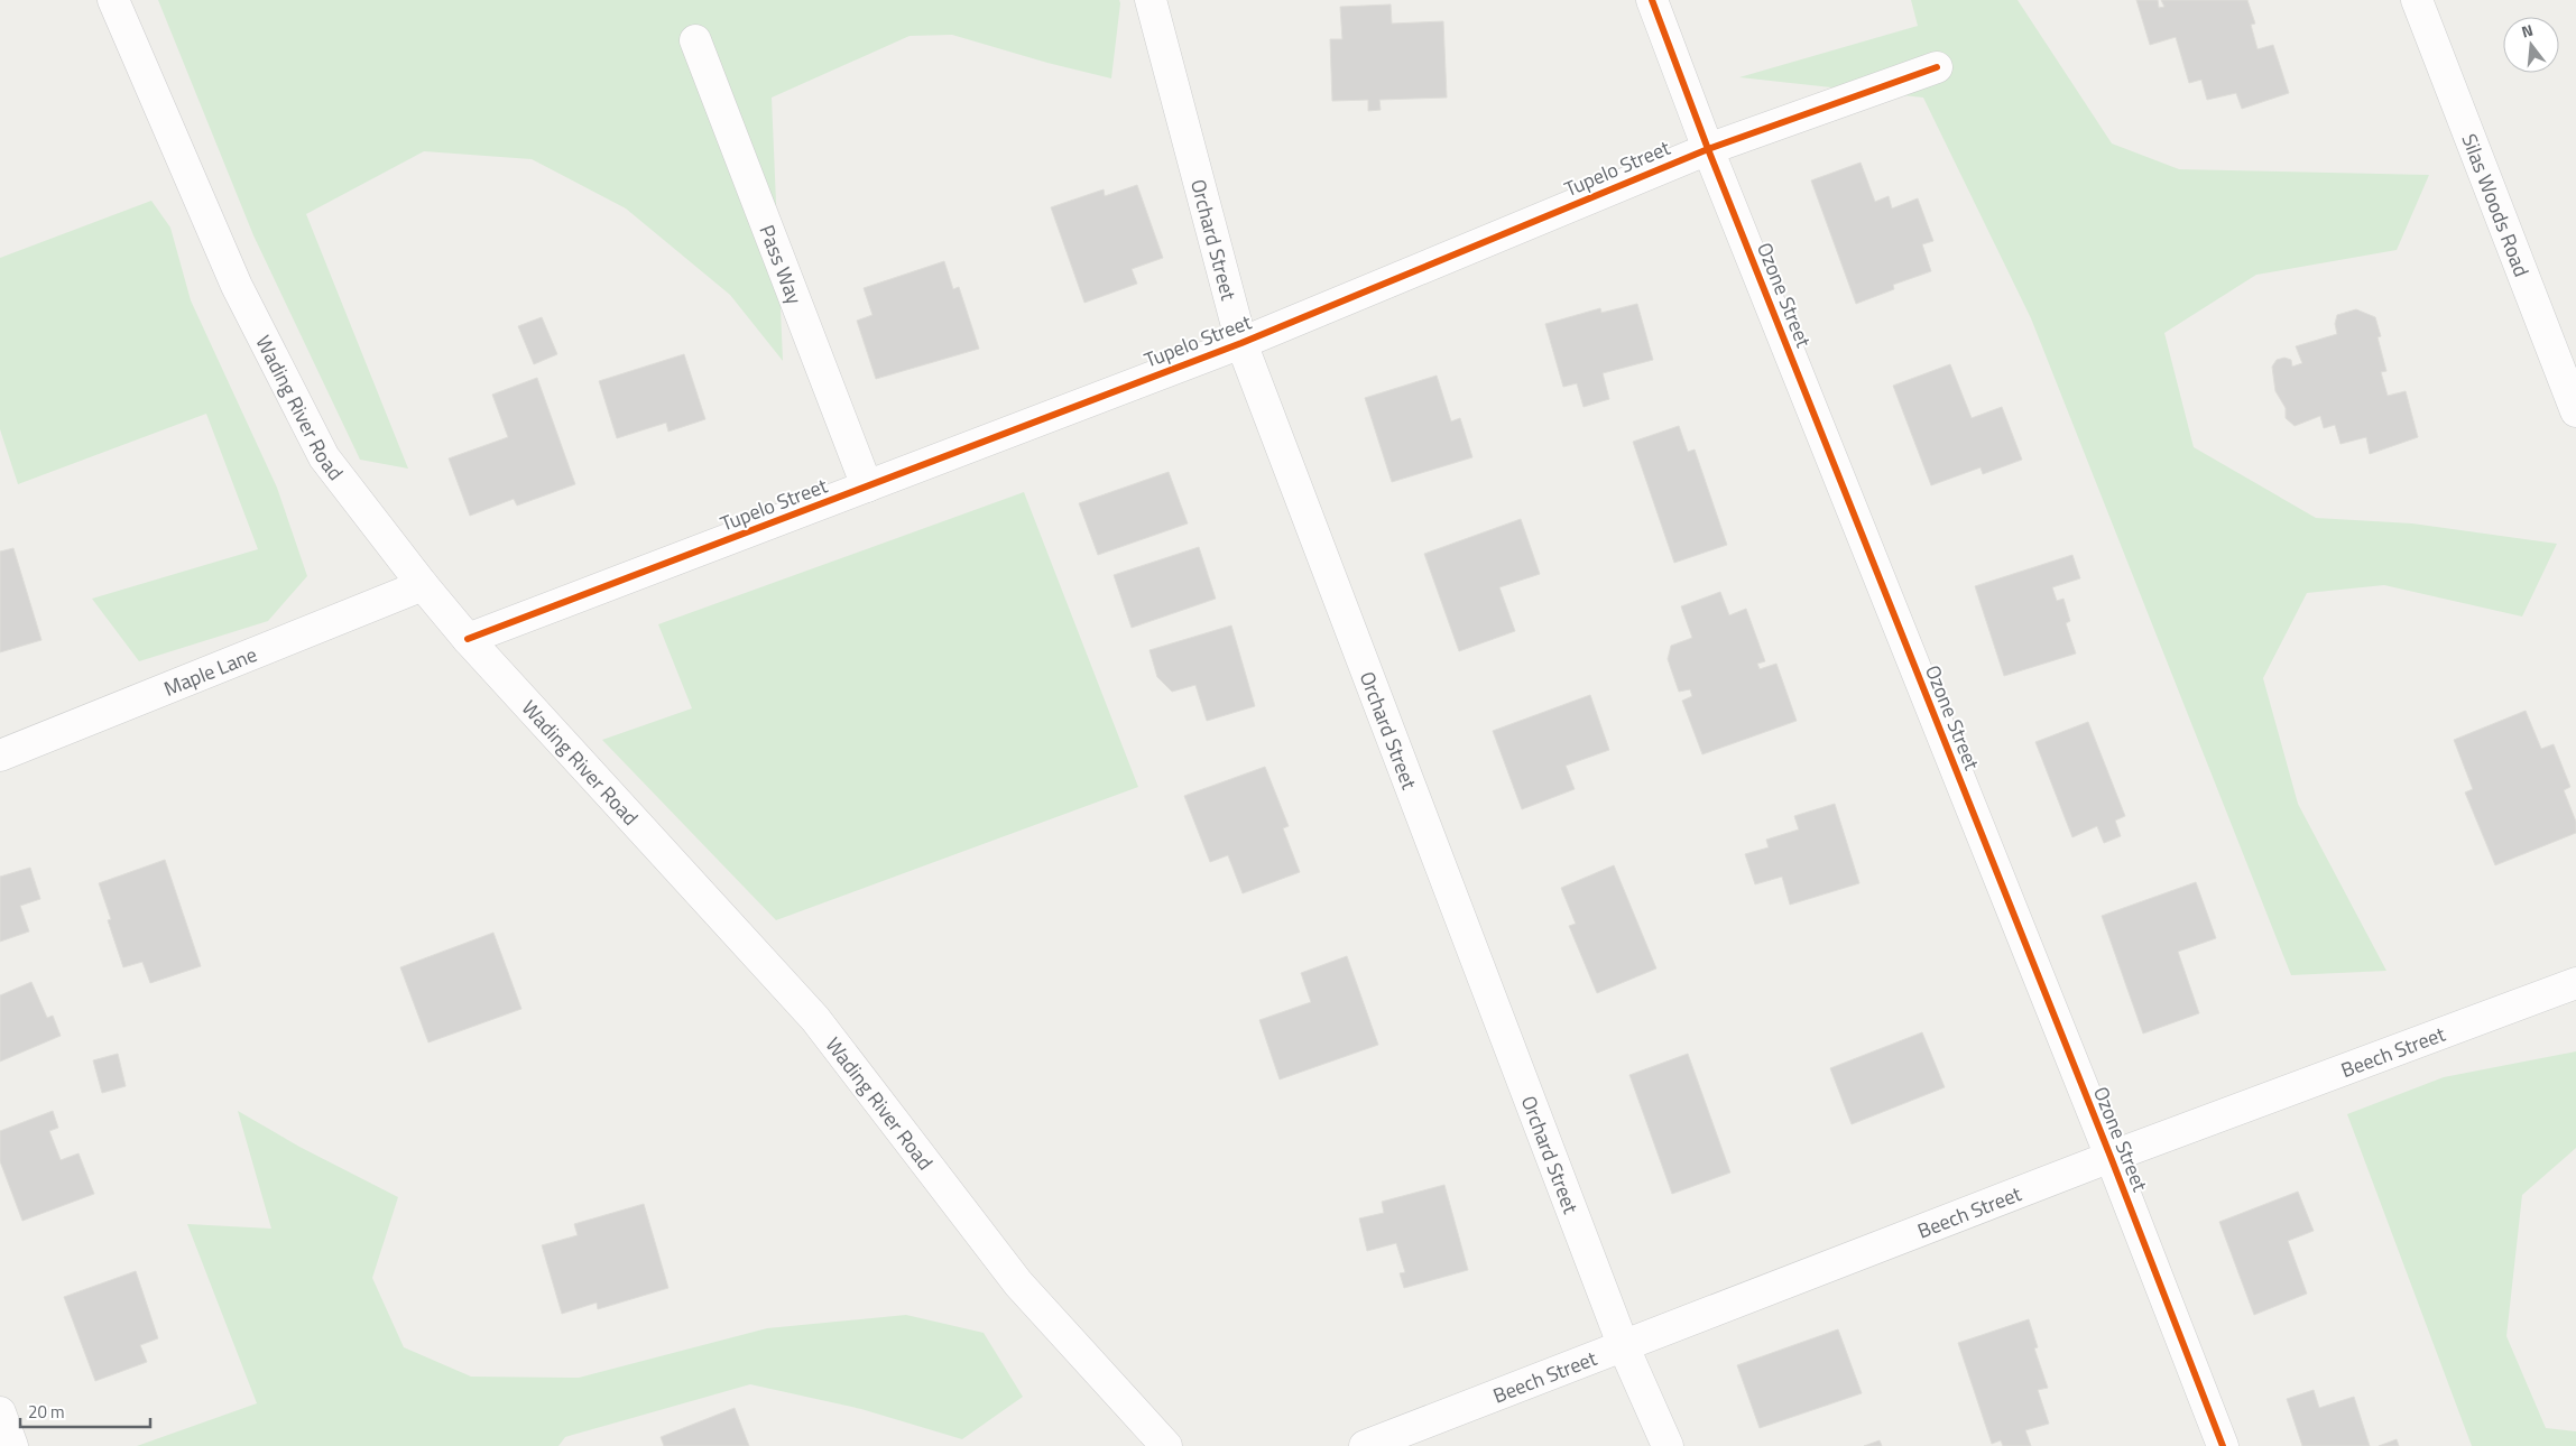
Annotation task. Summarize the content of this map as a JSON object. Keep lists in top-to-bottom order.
{
  "streets": {
    "street": [
      "Tupelo Street",
      "Silas Woods Road",
      "Orchard Street",
      "Pass Way",
      "Ozone Street",
      "Wading River Road",
      "Maple Lane",
      "Beech Street"
    ]
  },
  "crossings": [
    ["Tupelo Street", "Orchard Street"],
    ["Tupelo Street", "Pass Way"],
    ["Tupelo Street", "Ozone Street"],
    ["Tupelo Street", "Wading River Road"],
    ["Orchard Street", "Beech Street"],
    ["Ozone Street", "Beech Street"],
    ["Wading River Road", "Maple Lane"]
  ],
  "scale_bar": "20 m",
  "north": "top"
}
